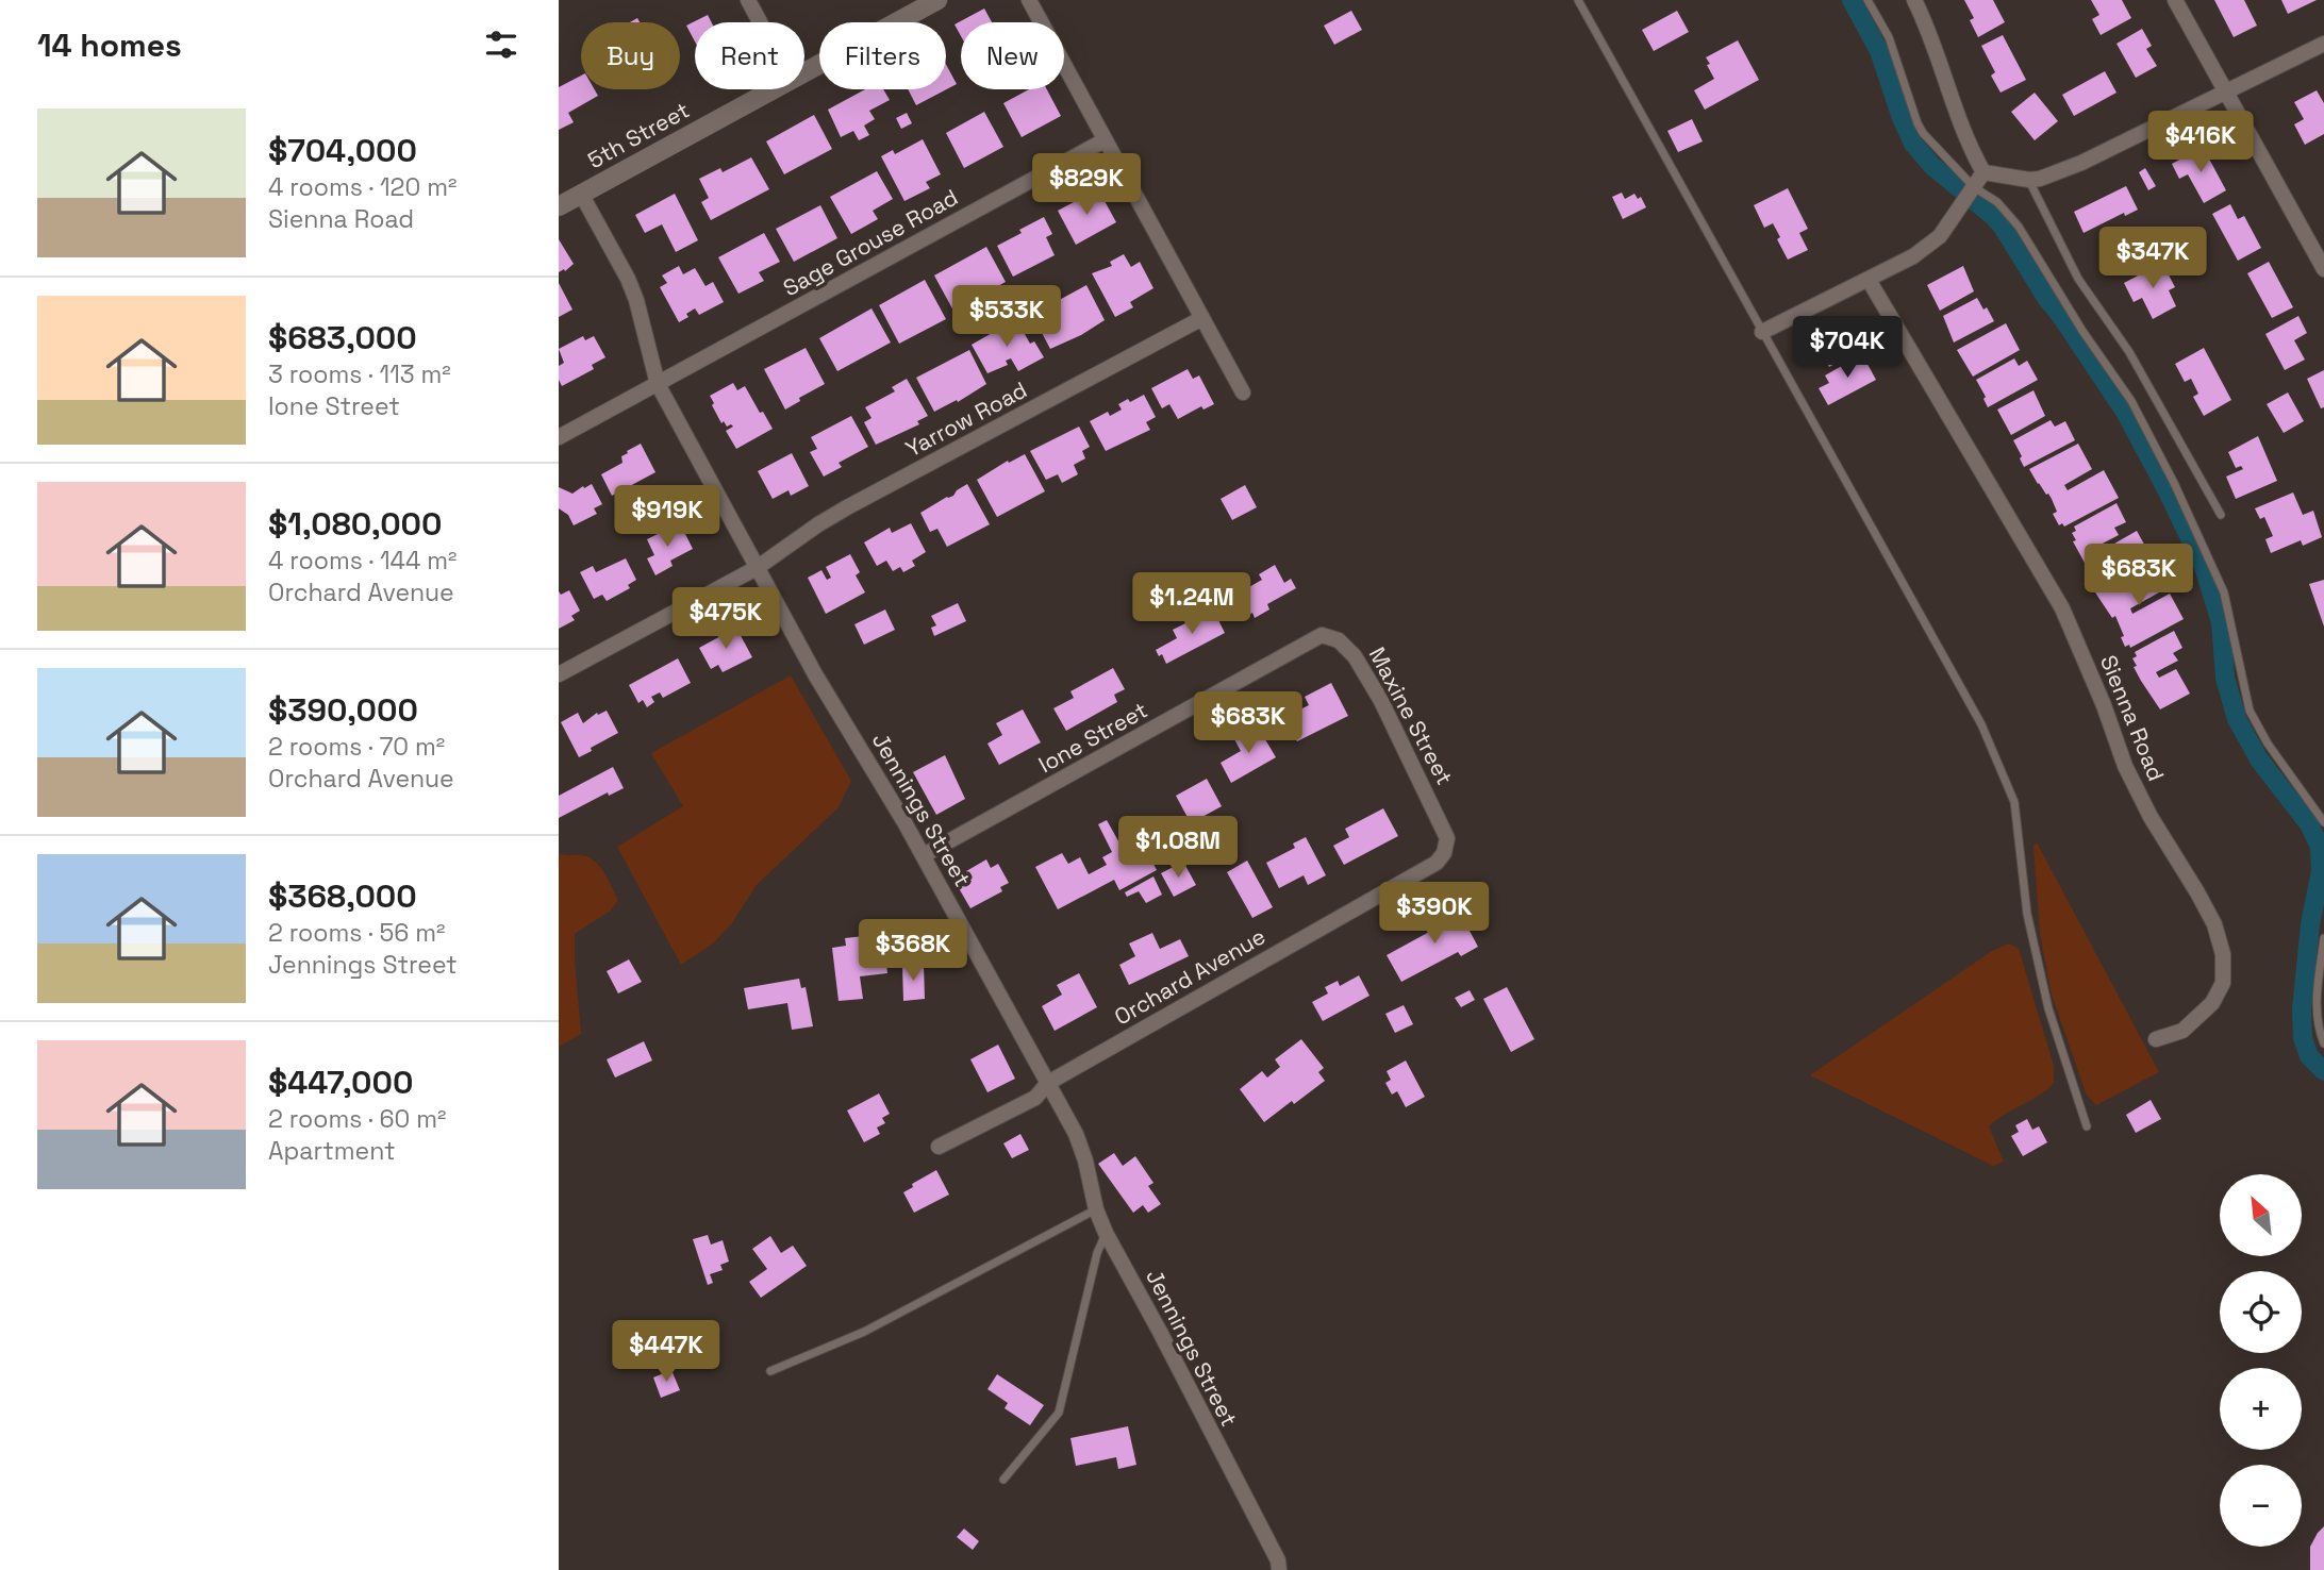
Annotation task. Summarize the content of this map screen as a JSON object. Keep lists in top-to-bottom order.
{
  "streets": {
    "street": [
      "5th Street",
      "Sage Grouse Road",
      "Yarrow Road",
      "Maxine Street",
      "Sienna Road",
      "Ione Street",
      "Jennings Street",
      "Orchard Avenue"
    ]
  },
  "crossings": [
    ["5th Street", "Jennings Street"],
    ["Sage Grouse Road", "Jennings Street"],
    ["Yarrow Road", "Jennings Street"],
    ["Maxine Street", "Ione Street"],
    ["Maxine Street", "Orchard Avenue"],
    ["Ione Street", "Jennings Street"],
    ["Jennings Street", "Orchard Avenue"]
  ],
  "north": "top left",
  "page": {
    "heading": "14 homes",
    "chip": [
      "Buy",
      "Rent",
      "Filters",
      "New"
    ],
    "list": [
      {
        "name": "$704,000",
        "note": "4 rooms · 120 m² · Sienna Road"
      },
      {
        "name": "$683,000",
        "note": "3 rooms · 113 m² · Ione Street"
      },
      {
        "name": "$1,080,000",
        "note": "4 rooms · 144 m² · Orchard Avenue"
      },
      {
        "name": "$390,000",
        "note": "2 rooms · 70 m² · Orchard Avenue"
      },
      {
        "name": "$368,000",
        "note": "2 rooms · 56 m² · Jennings Street"
      },
      {
        "name": "$447,000",
        "note": "2 rooms · 60 m² · Apartment"
      }
    ],
    "price": [
      "$416K",
      "$829K",
      "$347K",
      "$533K",
      "$704K",
      "$919K",
      "$683K",
      "$1.24M",
      "$475K",
      "$683K",
      "$1.08M",
      "$390K",
      "$368K",
      "$447K"
    ],
    "map_buttons": ["+", "−"]
  }
}
